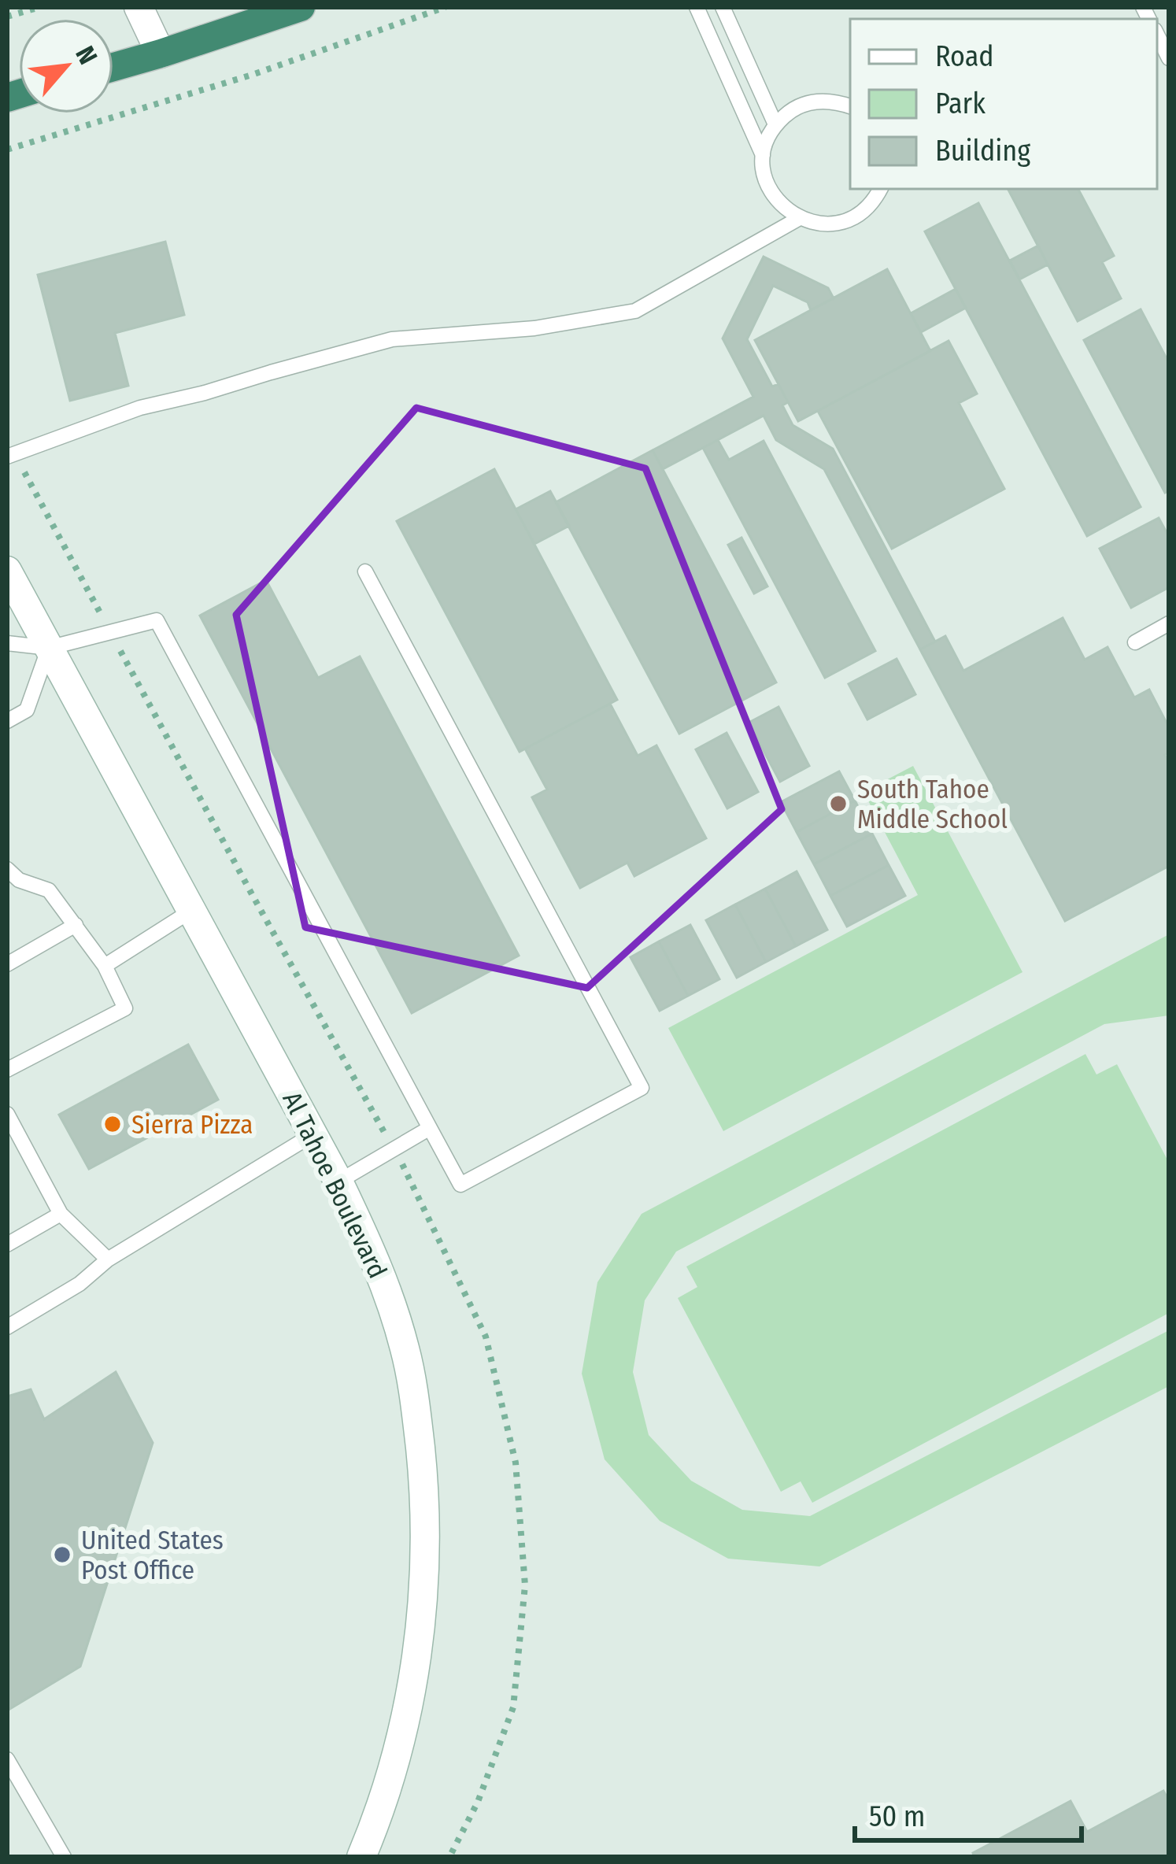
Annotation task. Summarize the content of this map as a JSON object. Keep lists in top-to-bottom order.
{
  "streets": {
    "main road": ["Al Tahoe Boulevard"]
  },
  "places": ["South Tahoe Middle School", "Sierra Pizza", "United States Post Office"],
  "legend": ["Road", "Park", "Building"],
  "scale_bar": "50 m",
  "north": "top right"
}
